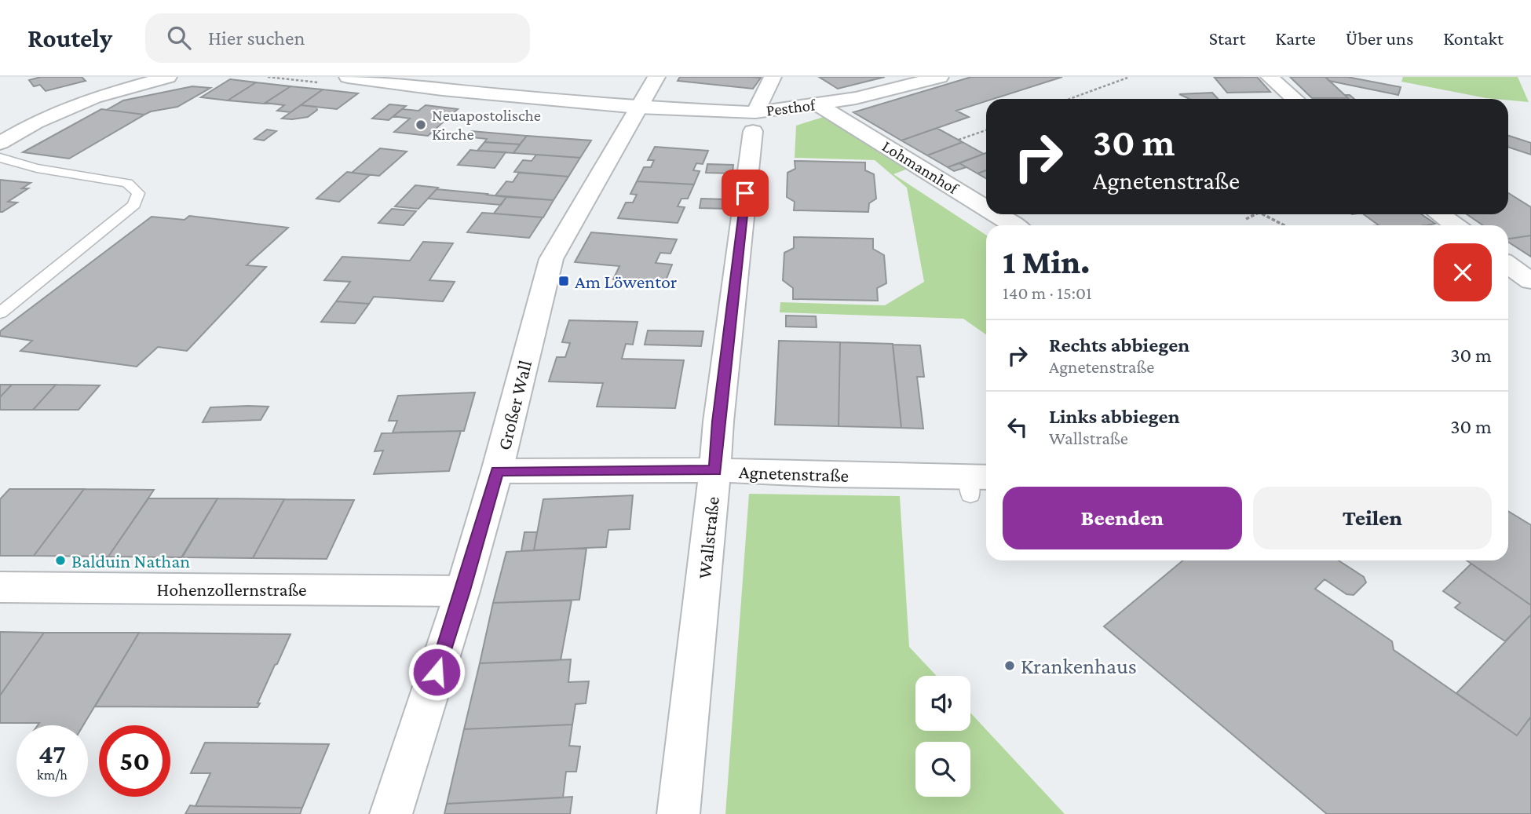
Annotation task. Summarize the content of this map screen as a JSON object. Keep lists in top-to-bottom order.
{
  "streets": {
    "street": [
      "Pesthof",
      "Lohmannhof",
      "Großer Wall",
      "Agnetenstraße",
      "Wallstraße",
      "Hohenzollernstraße"
    ]
  },
  "crossings": [
    ["Pesthof", "Lohmannhof"],
    ["Pesthof", "Großer Wall"],
    ["Pesthof", "Wallstraße"],
    ["Großer Wall", "Agnetenstraße"],
    ["Großer Wall", "Hohenzollernstraße"],
    ["Agnetenstraße", "Wallstraße"]
  ],
  "places": {
    "other": ["Neuapostolische Kirche", "Balduin Nathan", "Krankenhaus"],
    "transit": ["Am Löwentor"]
  },
  "page": {
    "header": "Routely",
    "search": "Hier suchen",
    "nav": [
      "Start",
      "Karte",
      "Über uns",
      "Kontakt"
    ],
    "turn": ["30 m", "Agnetenstraße"],
    "heading": ["1 Min.", "140 m · 15:01"],
    "list": [
      {
        "name": "Rechts abbiegen",
        "note": "Agnetenstraße",
        "value": "30 m"
      },
      {
        "name": "Links abbiegen",
        "note": "Wallstraße",
        "value": "30 m"
      }
    ],
    "buttons": ["Beenden", "Teilen"],
    "speed": "47 km/h",
    "limit": "50"
  }
}
